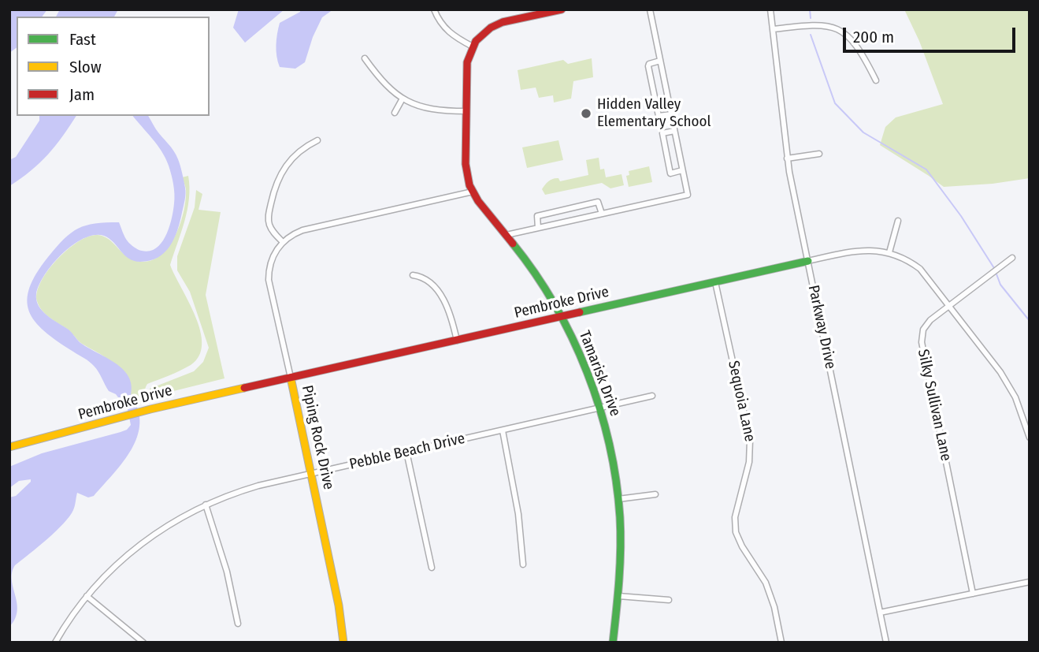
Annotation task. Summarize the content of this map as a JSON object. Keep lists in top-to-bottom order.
{
  "streets": {
    "street": [
      "Pembroke Drive",
      "Parkway Drive",
      "Tamarisk Drive",
      "Sequoia Lane",
      "Silky Sullivan Lane",
      "Piping Rock Drive",
      "Pebble Beach Drive"
    ]
  },
  "crossings": [
    ["Pembroke Drive", "Parkway Drive"],
    ["Pembroke Drive", "Tamarisk Drive"],
    ["Pembroke Drive", "Sequoia Lane"],
    ["Pembroke Drive", "Silky Sullivan Lane"],
    ["Pembroke Drive", "Piping Rock Drive"],
    ["Tamarisk Drive", "Pebble Beach Drive"],
    ["Piping Rock Drive", "Pebble Beach Drive"]
  ],
  "places": ["Hidden Valley Elementary School"],
  "legend": ["Fast", "Slow", "Jam"],
  "scale_bar": "200 m"
}
